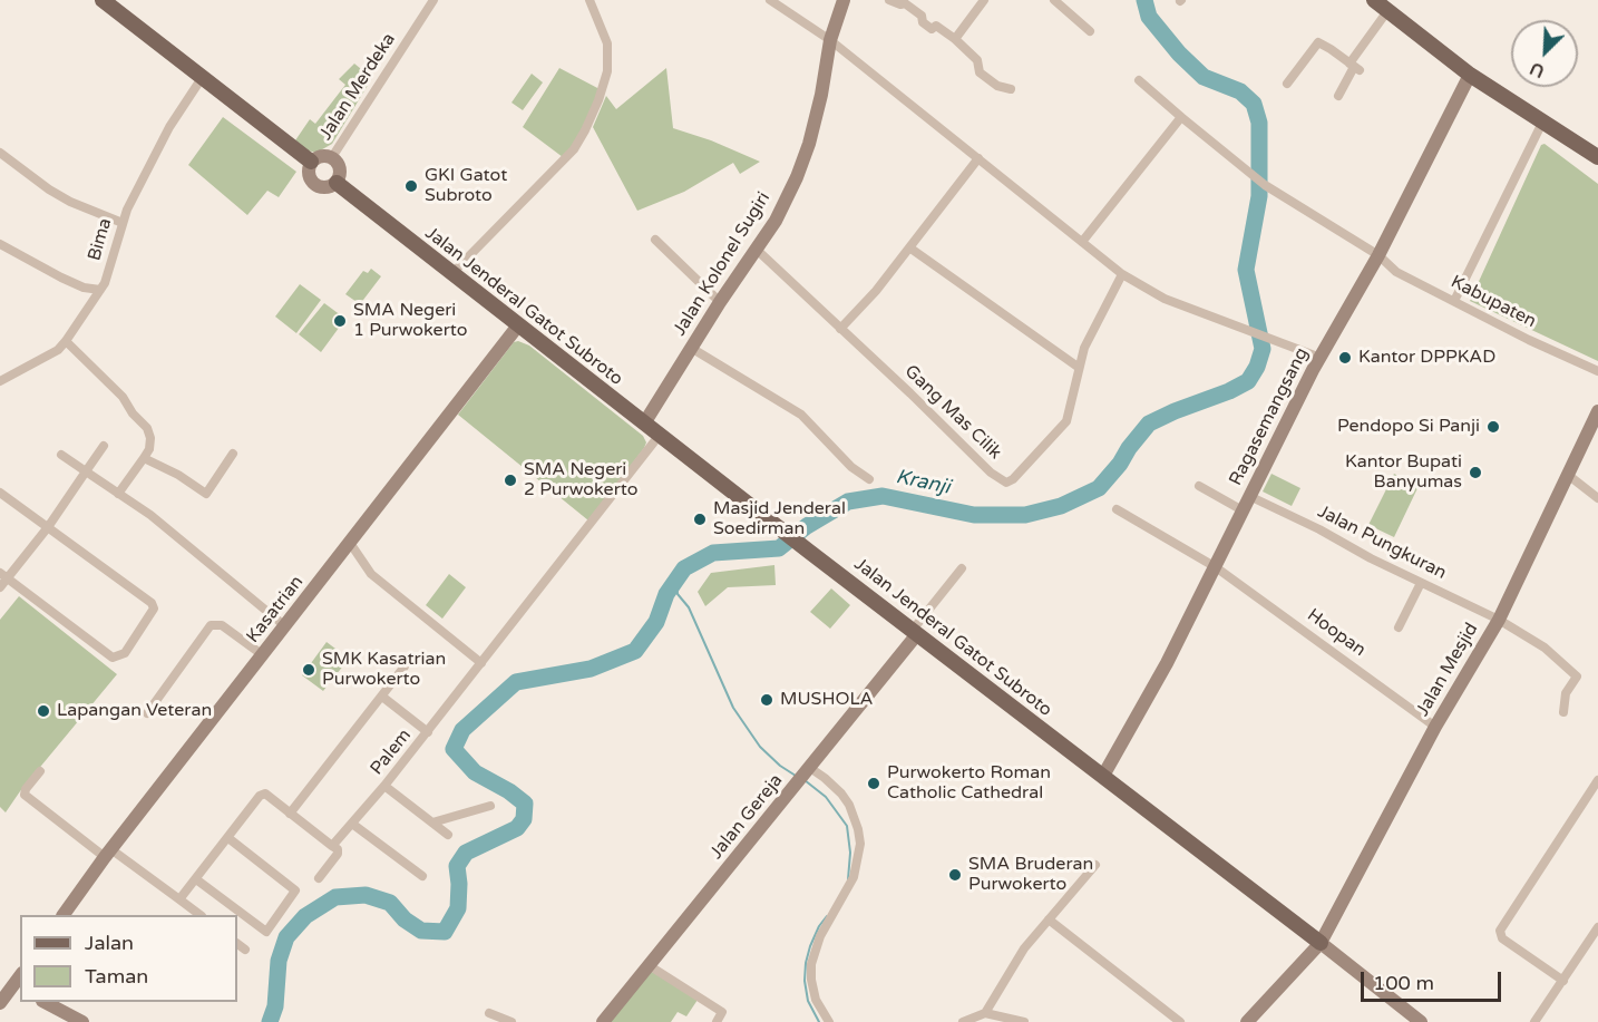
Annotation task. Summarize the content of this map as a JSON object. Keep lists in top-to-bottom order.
{
  "streets": {
    "main road": ["Jalan Jenderal Gatot Subroto"],
    "street": [
      "Jalan Merdeka",
      "Bima",
      "Jalan Kolonel Sugiri",
      "Kabupaten",
      "Gang Mas Cilik",
      "Ragasemangsang",
      "Jalan Pungkuran",
      "Kasatrian",
      "Hoopan",
      "Jalan Mesjid",
      "Palem",
      "Jalan Gereja"
    ]
  },
  "crossings": [
    ["Jalan Merdeka", "Jalan Jenderal Gatot Subroto"],
    ["Jalan Kolonel Sugiri", "Jalan Jenderal Gatot Subroto"],
    ["Jalan Kolonel Sugiri", "Gang Mas Cilik"],
    ["Kabupaten", "Ragasemangsang"],
    ["Jalan Jenderal Gatot Subroto", "Ragasemangsang"],
    ["Jalan Jenderal Gatot Subroto", "Kasatrian"],
    ["Jalan Jenderal Gatot Subroto", "Jalan Mesjid"],
    ["Jalan Jenderal Gatot Subroto", "Palem"],
    ["Jalan Jenderal Gatot Subroto", "Jalan Gereja"],
    ["Ragasemangsang", "Jalan Pungkuran"],
    ["Ragasemangsang", "Hoopan"],
    ["Jalan Pungkuran", "Jalan Mesjid"],
    ["Hoopan", "Jalan Mesjid"]
  ],
  "water": ["Kranji"],
  "places": [
    "GKI Gatot Subroto",
    "SMA Negeri 1 Purwokerto",
    "Kantor DPPKAD",
    "Pendopo Si Panji",
    "Kantor Bupati Banyumas",
    "SMA Negeri 2 Purwokerto",
    "Masjid Jenderal Soedirman",
    "SMK Kasatrian Purwokerto",
    "MUSHOLA",
    "Lapangan Veteran",
    "Purwokerto Roman Catholic Cathedral",
    "SMA Bruderan Purwokerto"
  ],
  "legend": ["Jalan", "Taman"],
  "scale_bar": "100 m",
  "north": "bottom left"
}
